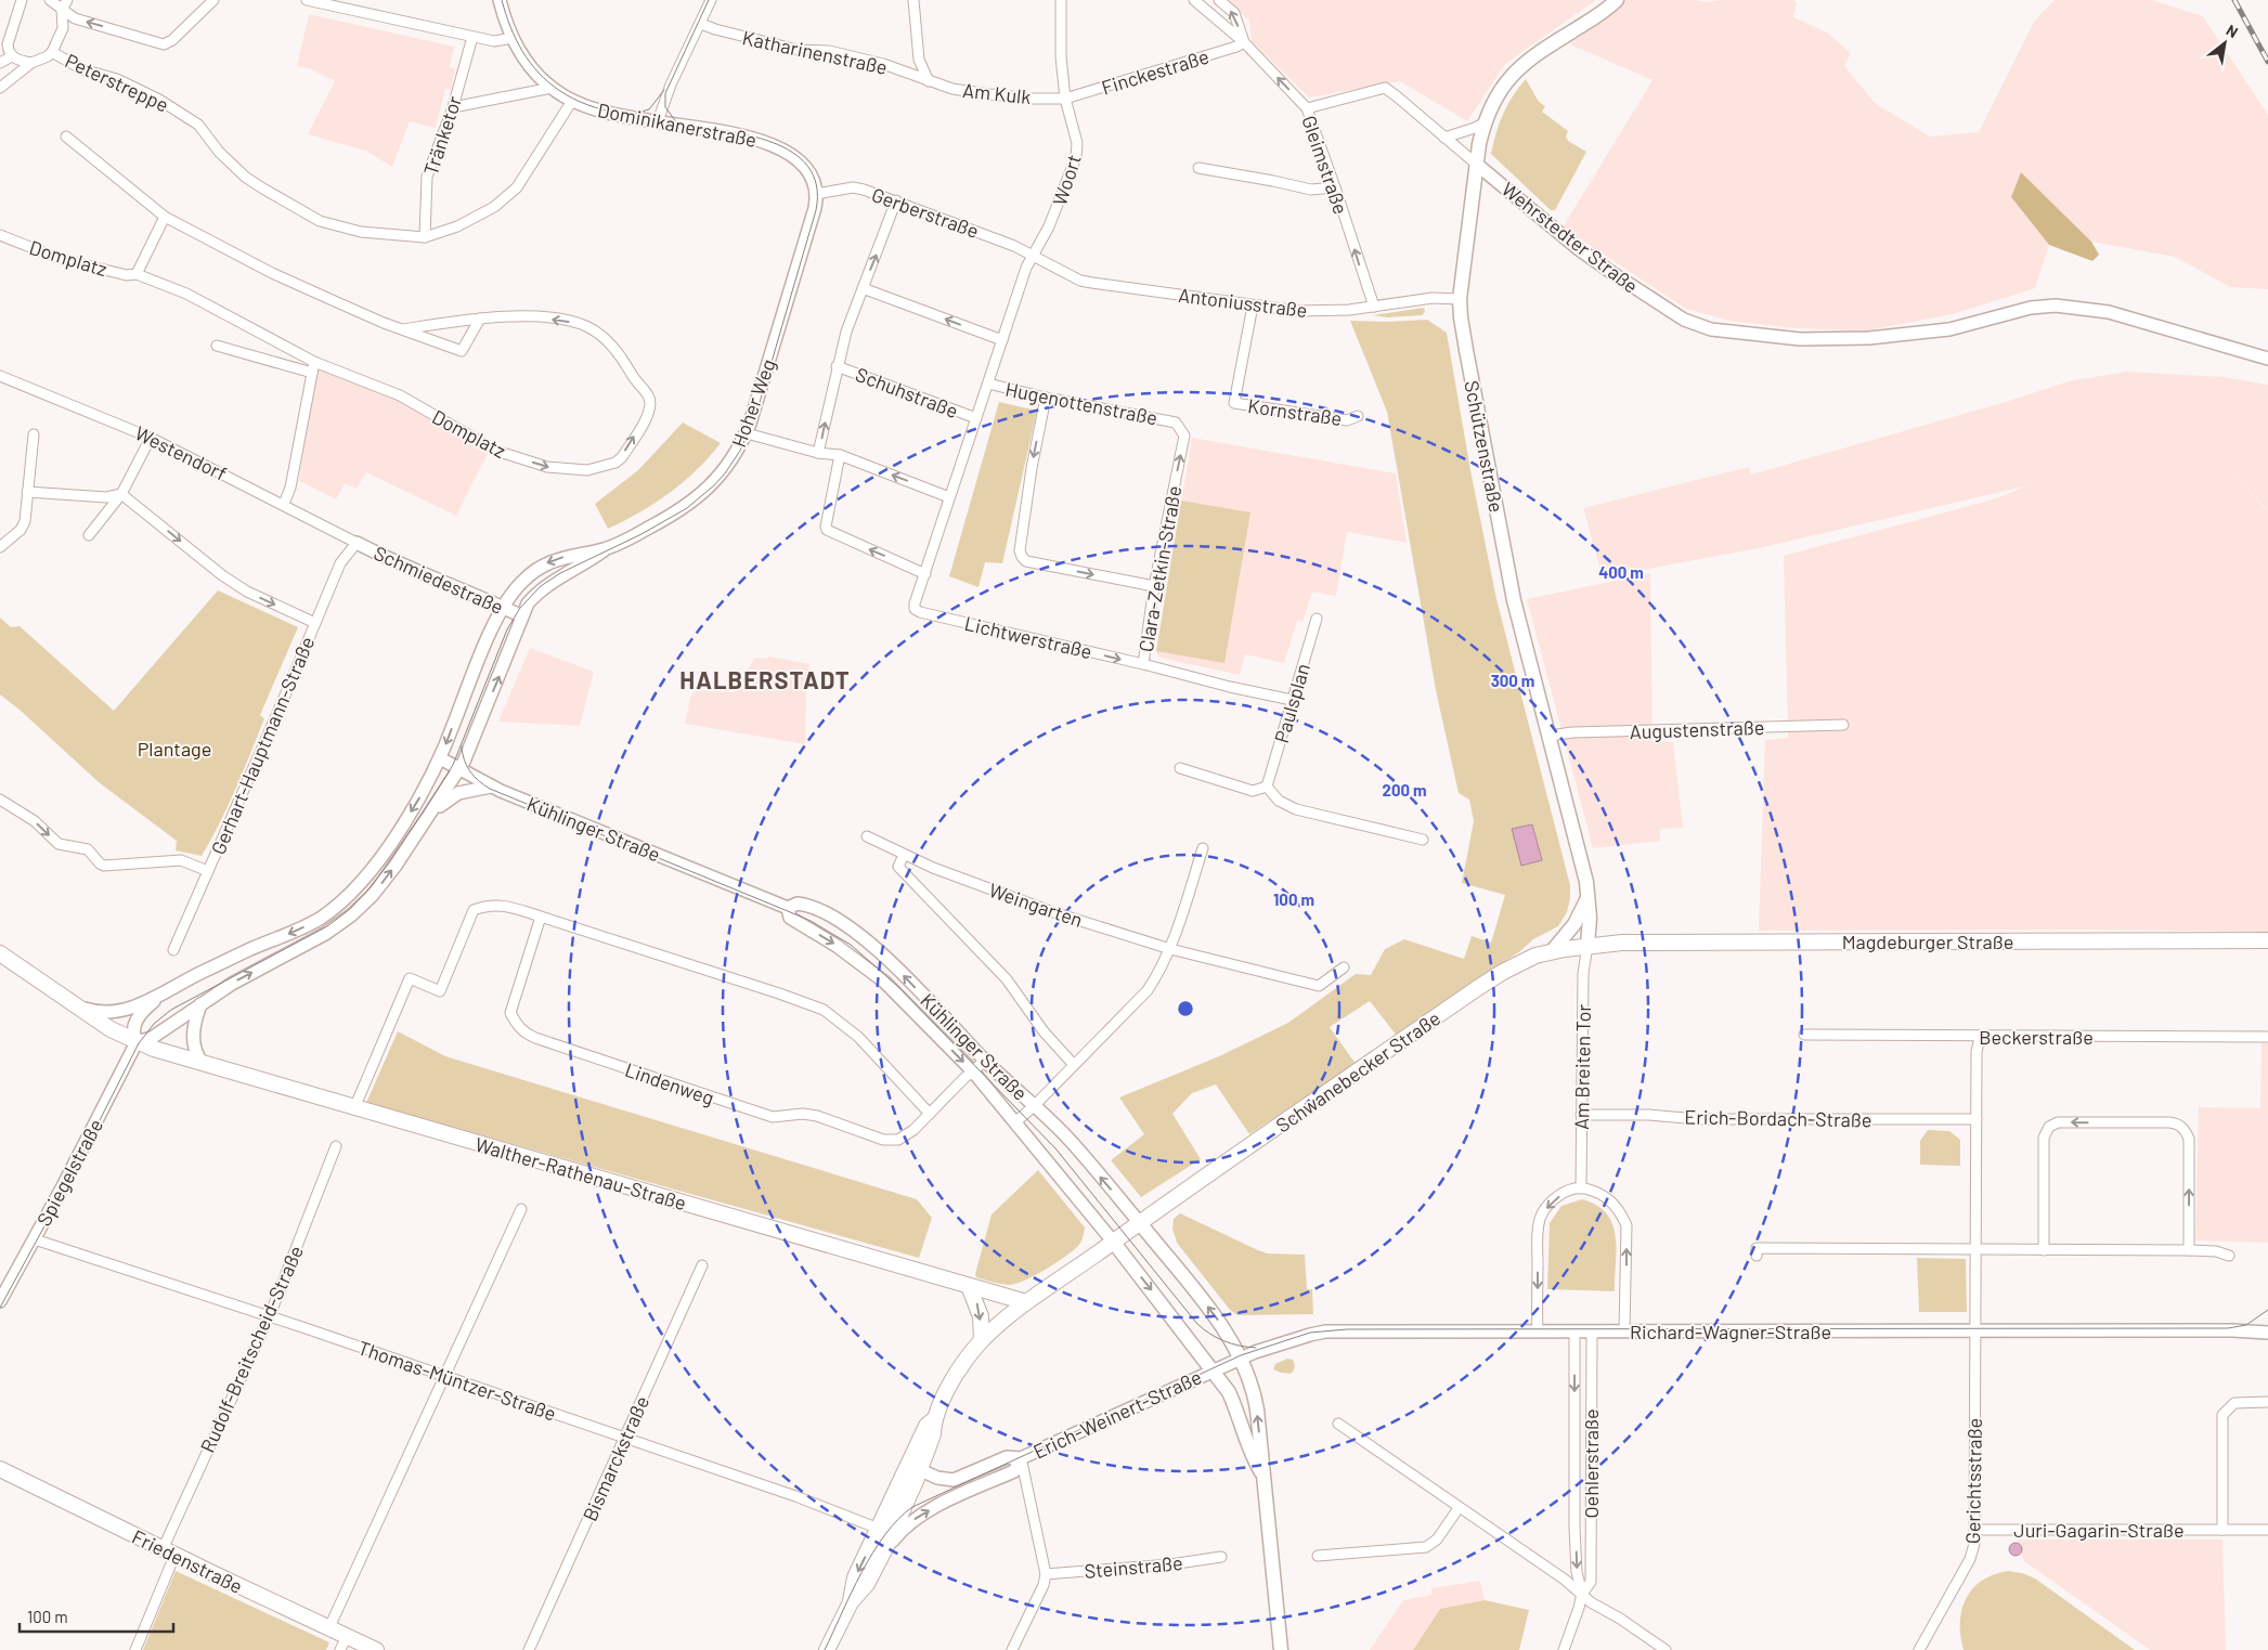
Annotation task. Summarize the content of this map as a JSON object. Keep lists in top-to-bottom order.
{
  "streets": {
    "main road": [
      "Schützenstraße",
      "Magdeburger Straße",
      "Schwanebecker Straße",
      "Walther-Rathenau-Straße",
      "Friedenstraße"
    ],
    "street": [
      "Katharinenstraße",
      "Finckestraße",
      "Peterstreppe",
      "Am Kulk",
      "Dominikanerstraße",
      "Tränketor",
      "Gleimstraße",
      "Woort",
      "Gerberstraße",
      "Wehrstedter Straße",
      "Domplatz",
      "Antoniusstraße",
      "Schuhstraße",
      "Hoher Weg",
      "Hugenottenstraße",
      "Kornstraße",
      "Westendorf",
      "Clara-Zetkin-Straße",
      "Schmiedestraße",
      "Lichtwerstraße",
      "Paulsplan",
      "Augustenstraße",
      "Gerhart-Hauptmann-Straße",
      "Kühlinger Straße",
      "Weingarten",
      "Beckerstraße",
      "Am Breiten Tor",
      "Lindenweg",
      "Erich-Bordach-Straße",
      "Spiegelstraße",
      "Richard-Wagner-Straße",
      "Rudolf-Breitscheid-Straße",
      "Thomas-Müntzer-Straße",
      "Erich-Weinert-Straße",
      "Bismarckstraße",
      "Oehlerstraße",
      "Gerichtsstraße",
      "Juri-Gagarin-Straße",
      "Steinstraße"
    ]
  },
  "crossings": [
    ["Katharinenstraße", "Am Kulk"],
    ["Finckestraße", "Am Kulk"],
    ["Finckestraße", "Gleimstraße"],
    ["Finckestraße", "Woort"],
    ["Peterstreppe", "Tränketor"],
    ["Am Kulk", "Woort"],
    ["Dominikanerstraße", "Hoher Weg"],
    ["Gleimstraße", "Antoniusstraße"],
    ["Woort", "Gerberstraße"],
    ["Woort", "Antoniusstraße"],
    ["Woort", "Schuhstraße"],
    ["Gerberstraße", "Antoniusstraße"],
    ["Gerberstraße", "Schuhstraße"],
    ["Gerberstraße", "Hoher Weg"],
    ["Wehrstedter Straße", "Schützenstraße"],
    ["Antoniusstraße", "Schuhstraße"],
    ["Antoniusstraße", "Kornstraße"],
    ["Antoniusstraße", "Schützenstraße"],
    ["Schuhstraße", "Hugenottenstraße"],
    ["Schuhstraße", "Lichtwerstraße"],
    ["Hoher Weg", "Schmiedestraße"],
    ["Hoher Weg", "Kühlinger Straße"],
    ["Hoher Weg", "Walther-Rathenau-Straße"],
    ["Hugenottenstraße", "Clara-Zetkin-Straße"],
    ["Schützenstraße", "Augustenstraße"],
    ["Schützenstraße", "Magdeburger Straße"],
    ["Schützenstraße", "Am Breiten Tor"],
    ["Schützenstraße", "Schwanebecker Straße"],
    ["Westendorf", "Schmiedestraße"],
    ["Westendorf", "Gerhart-Hauptmann-Straße"],
    ["Clara-Zetkin-Straße", "Lichtwerstraße"],
    ["Clara-Zetkin-Straße", "Paulsplan"],
    ["Schmiedestraße", "Gerhart-Hauptmann-Straße"],
    ["Kühlinger Straße", "Schwanebecker Straße"],
    ["Kühlinger Straße", "Lindenweg"],
    ["Magdeburger Straße", "Am Breiten Tor"],
    ["Magdeburger Straße", "Schwanebecker Straße"],
    ["Beckerstraße", "Gerichtsstraße"],
    ["Am Breiten Tor", "Schwanebecker Straße"],
    ["Am Breiten Tor", "Erich-Bordach-Straße"],
    ["Schwanebecker Straße", "Walther-Rathenau-Straße"],
    ["Schwanebecker Straße", "Erich-Weinert-Straße"],
    ["Erich-Bordach-Straße", "Gerichtsstraße"],
    ["Spiegelstraße", "Walther-Rathenau-Straße"],
    ["Spiegelstraße", "Thomas-Müntzer-Straße"],
    ["Richard-Wagner-Straße", "Erich-Weinert-Straße"],
    ["Richard-Wagner-Straße", "Oehlerstraße"],
    ["Richard-Wagner-Straße", "Gerichtsstraße"],
    ["Rudolf-Breitscheid-Straße", "Thomas-Müntzer-Straße"],
    ["Rudolf-Breitscheid-Straße", "Friedenstraße"],
    ["Thomas-Müntzer-Straße", "Bismarckstraße"],
    ["Gerichtsstraße", "Juri-Gagarin-Straße"]
  ],
  "one_way": ["Gleimstraße", "Clara-Zetkin-Straße", "Lichtwerstraße"],
  "districts": ["HALBERSTADT"],
  "parks": ["Plantage"],
  "scale_bar": "100 m",
  "north": "top right",
  "rings": [
    "400 m",
    "300 m",
    "200 m",
    "100 m"
  ]
}
